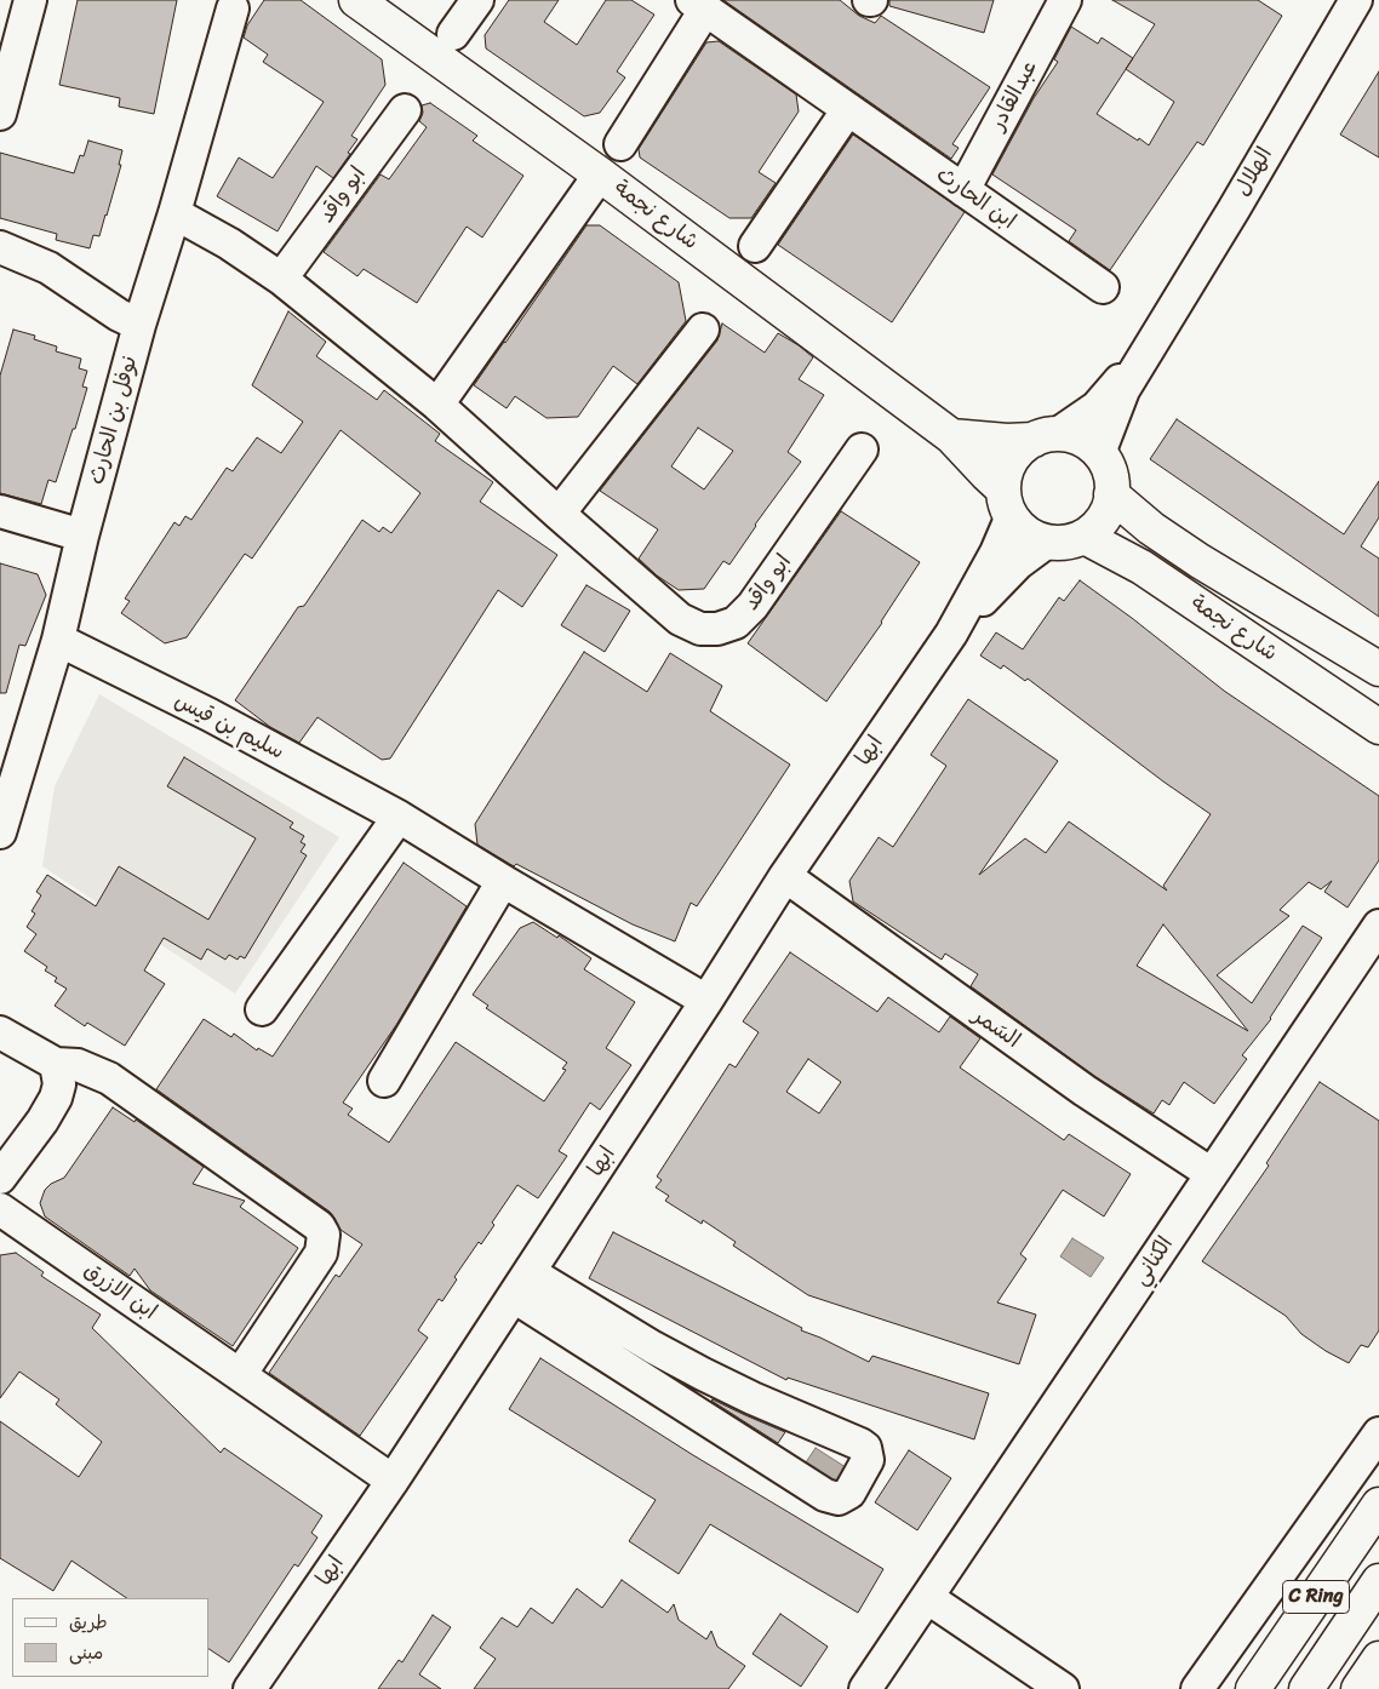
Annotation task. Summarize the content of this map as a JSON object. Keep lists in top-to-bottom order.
{
  "streets": {
    "main road": ["شارع نجمة", "C Ring"],
    "street": [
      "عبدالقادر",
      "الهلال",
      "ابو واقد",
      "ابن الحارث",
      "نوفل بن الحارث",
      "سليم بن قيس",
      "ابها",
      "السَمر",
      "الكناني",
      "ابن الازرق"
    ]
  },
  "crossings": [
    ["عبدالقادر", "ابن الحارث"],
    ["الهلال", "شارع نجمة"],
    ["الهلال", "ابها"],
    ["ابو واقد", "نوفل بن الحارث"],
    ["شارع نجمة", "ابها"],
    ["نوفل بن الحارث", "سليم بن قيس"],
    ["سليم بن قيس", "ابها"],
    ["ابها", "السَمر"],
    ["ابها", "ابن الازرق"],
    ["السَمر", "الكناني"]
  ],
  "legend": ["طريق", "مبنى"]
}
